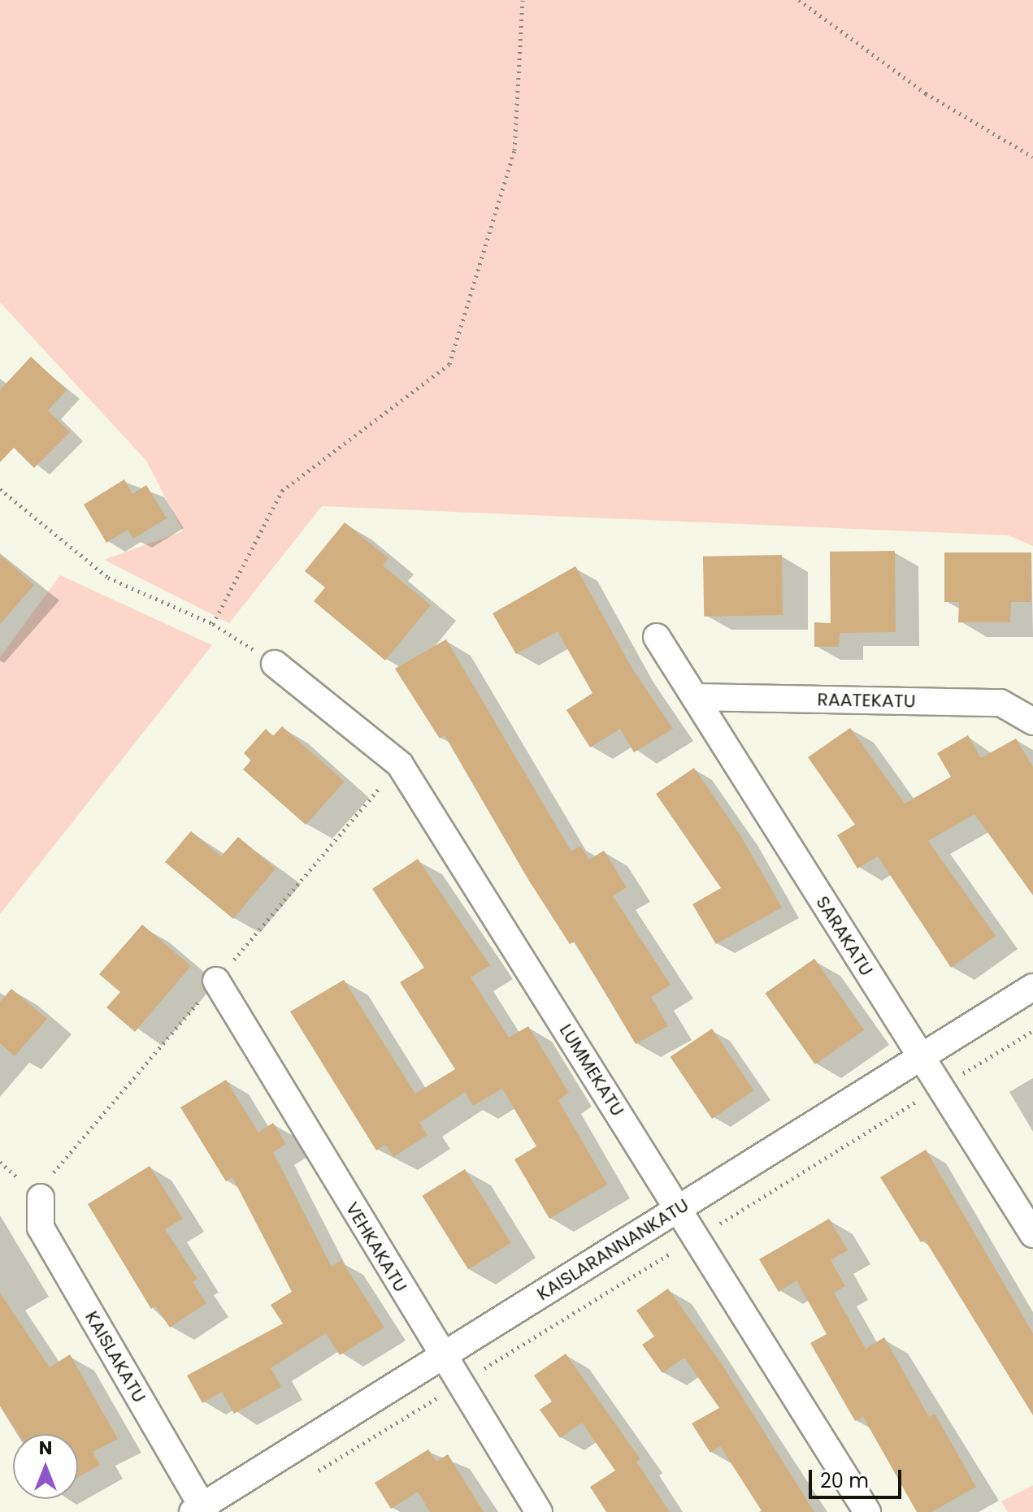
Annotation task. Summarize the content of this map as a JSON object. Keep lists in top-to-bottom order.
{
  "streets": {
    "street": [
      "RAATEKATU",
      "SARAKATU",
      "LUMMEKATU",
      "VEHKAKATU",
      "KAISLARANNANKATU",
      "KAISLAKATU"
    ]
  },
  "crossings": [
    ["RAATEKATU", "SARAKATU"],
    ["SARAKATU", "KAISLARANNANKATU"],
    ["LUMMEKATU", "KAISLARANNANKATU"],
    ["VEHKAKATU", "KAISLARANNANKATU"],
    ["KAISLARANNANKATU", "KAISLAKATU"]
  ],
  "scale_bar": "20 m",
  "north": "top"
}
